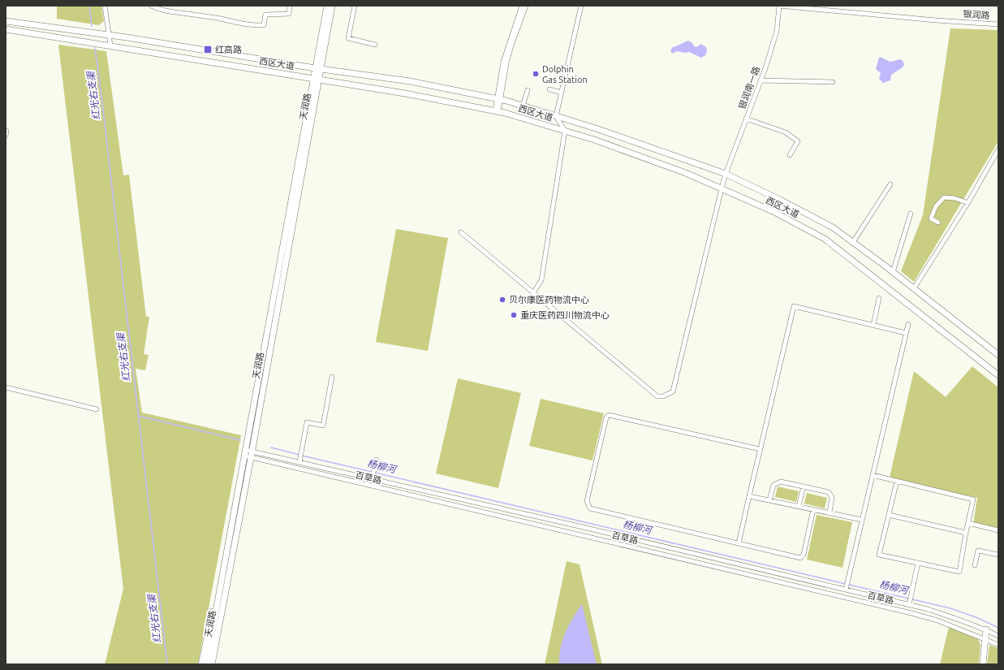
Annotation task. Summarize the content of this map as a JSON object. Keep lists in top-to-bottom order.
{
  "streets": {
    "main road": ["西区大道", "天润路"],
    "street": ["银润路", "银润南一路", "百草路"]
  },
  "crossings": [
    ["银润路", "银润南一路"],
    ["西区大道", "银润南一路"],
    ["西区大道", "天润路"],
    ["天润路", "百草路"]
  ],
  "water": ["红光右支渠", "杨柳河"],
  "places": {
    "transit": ["红高路"],
    "other": ["Dolphin Gas Station", "贝尔康医药物流中心", "重庆医药四川物流中心"]
  }
}
